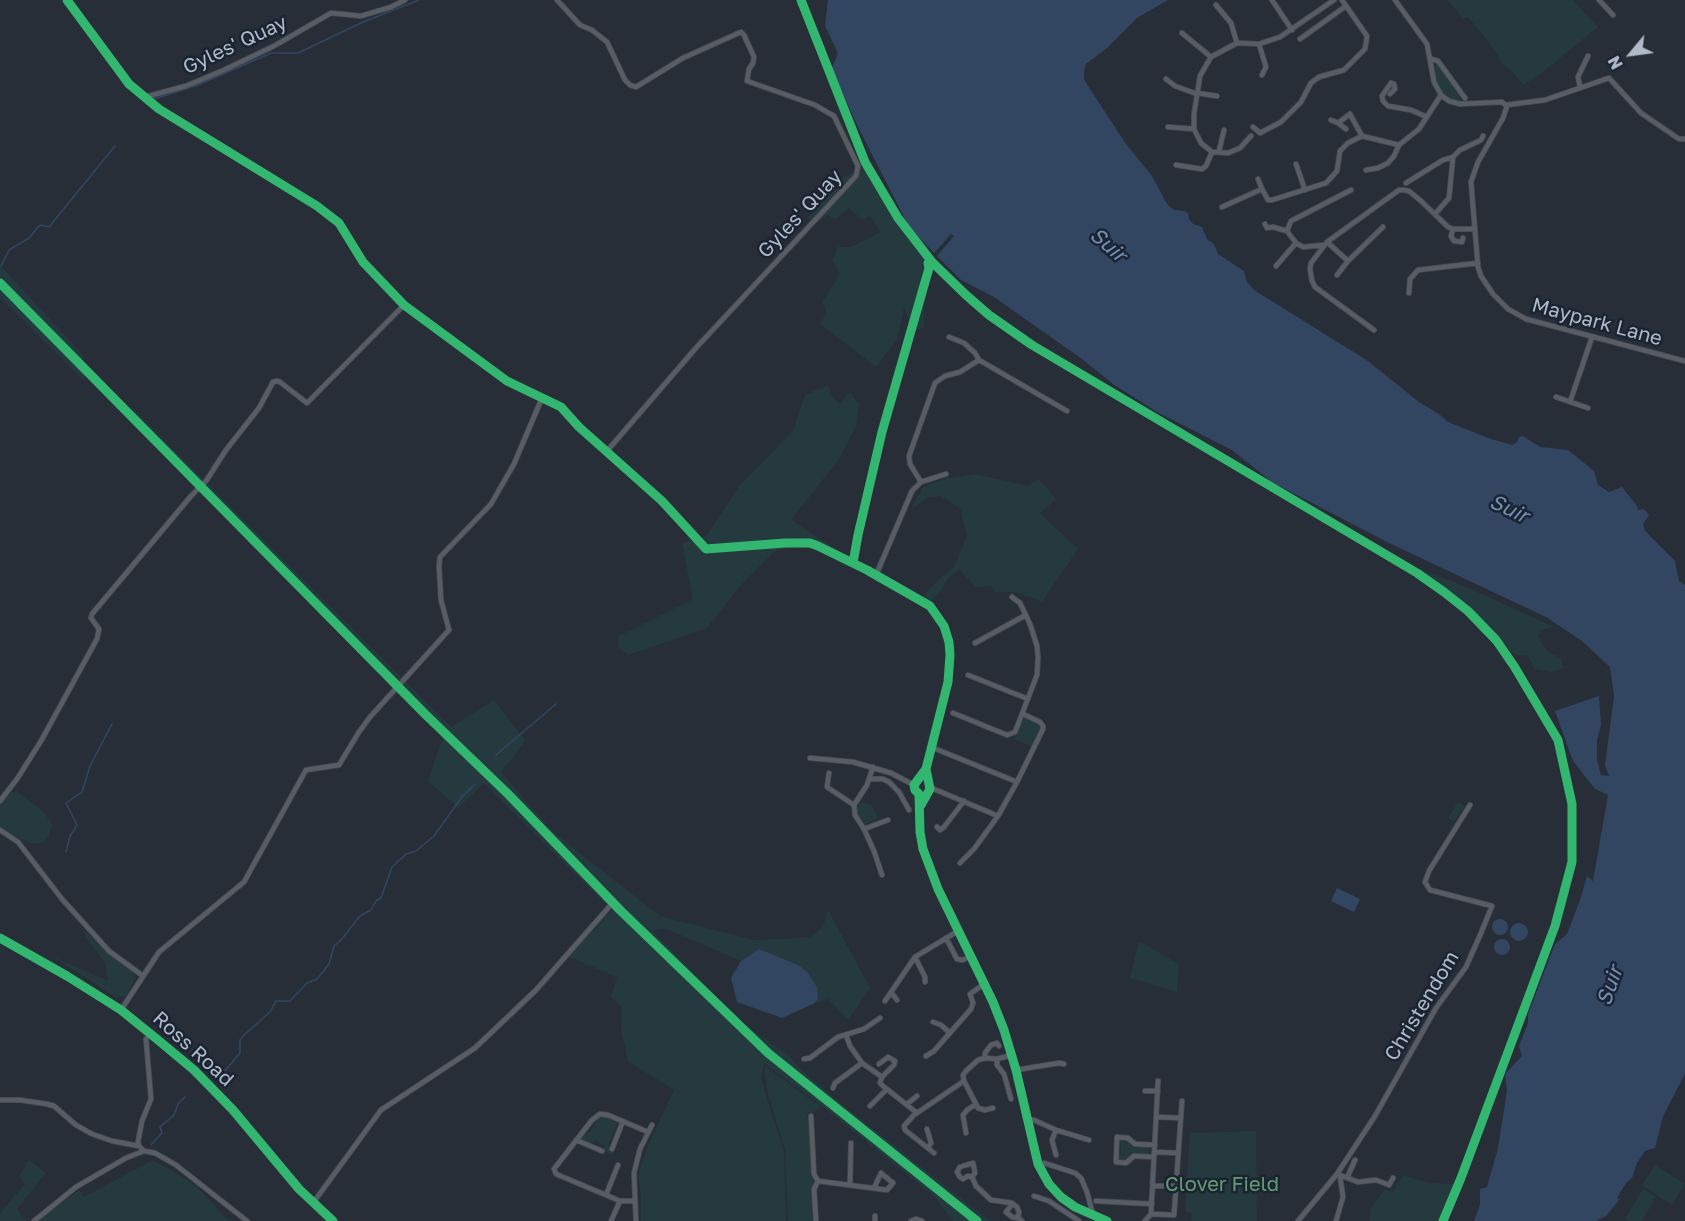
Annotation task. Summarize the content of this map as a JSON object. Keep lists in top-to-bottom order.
{
  "streets": {
    "main road": ["Ross Road"],
    "street": ["Gyles' Quay", "Maypark Lane", "Christendom"]
  },
  "water": ["Suir"],
  "parks": ["Clover Field"],
  "north": "bottom left"
}
